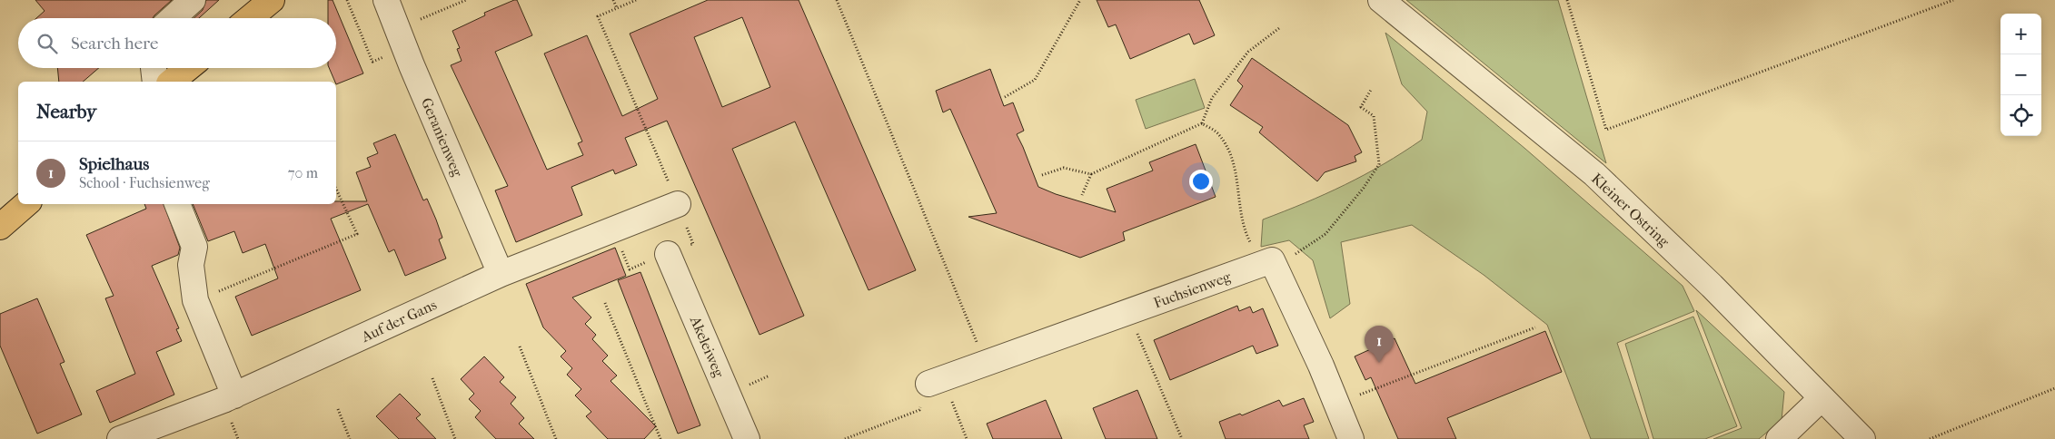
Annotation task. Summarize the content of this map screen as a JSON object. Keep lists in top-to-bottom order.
{
  "streets": {
    "street": [
      "Geranienweg",
      "Kleiner Ostring",
      "Fuchsienweg",
      "Auf der Gans",
      "Akeleiweg"
    ]
  },
  "crossings": [
    ["Geranienweg", "Auf der Gans"]
  ],
  "page": {
    "map_buttons": ["+", "−"],
    "search": "Search here",
    "heading": "Nearby",
    "list": [
      {
        "mark": "1",
        "name": "Spielhaus",
        "note": "School · Fuchsienweg",
        "value": "70 m"
      }
    ],
    "pins": "1"
  }
}
